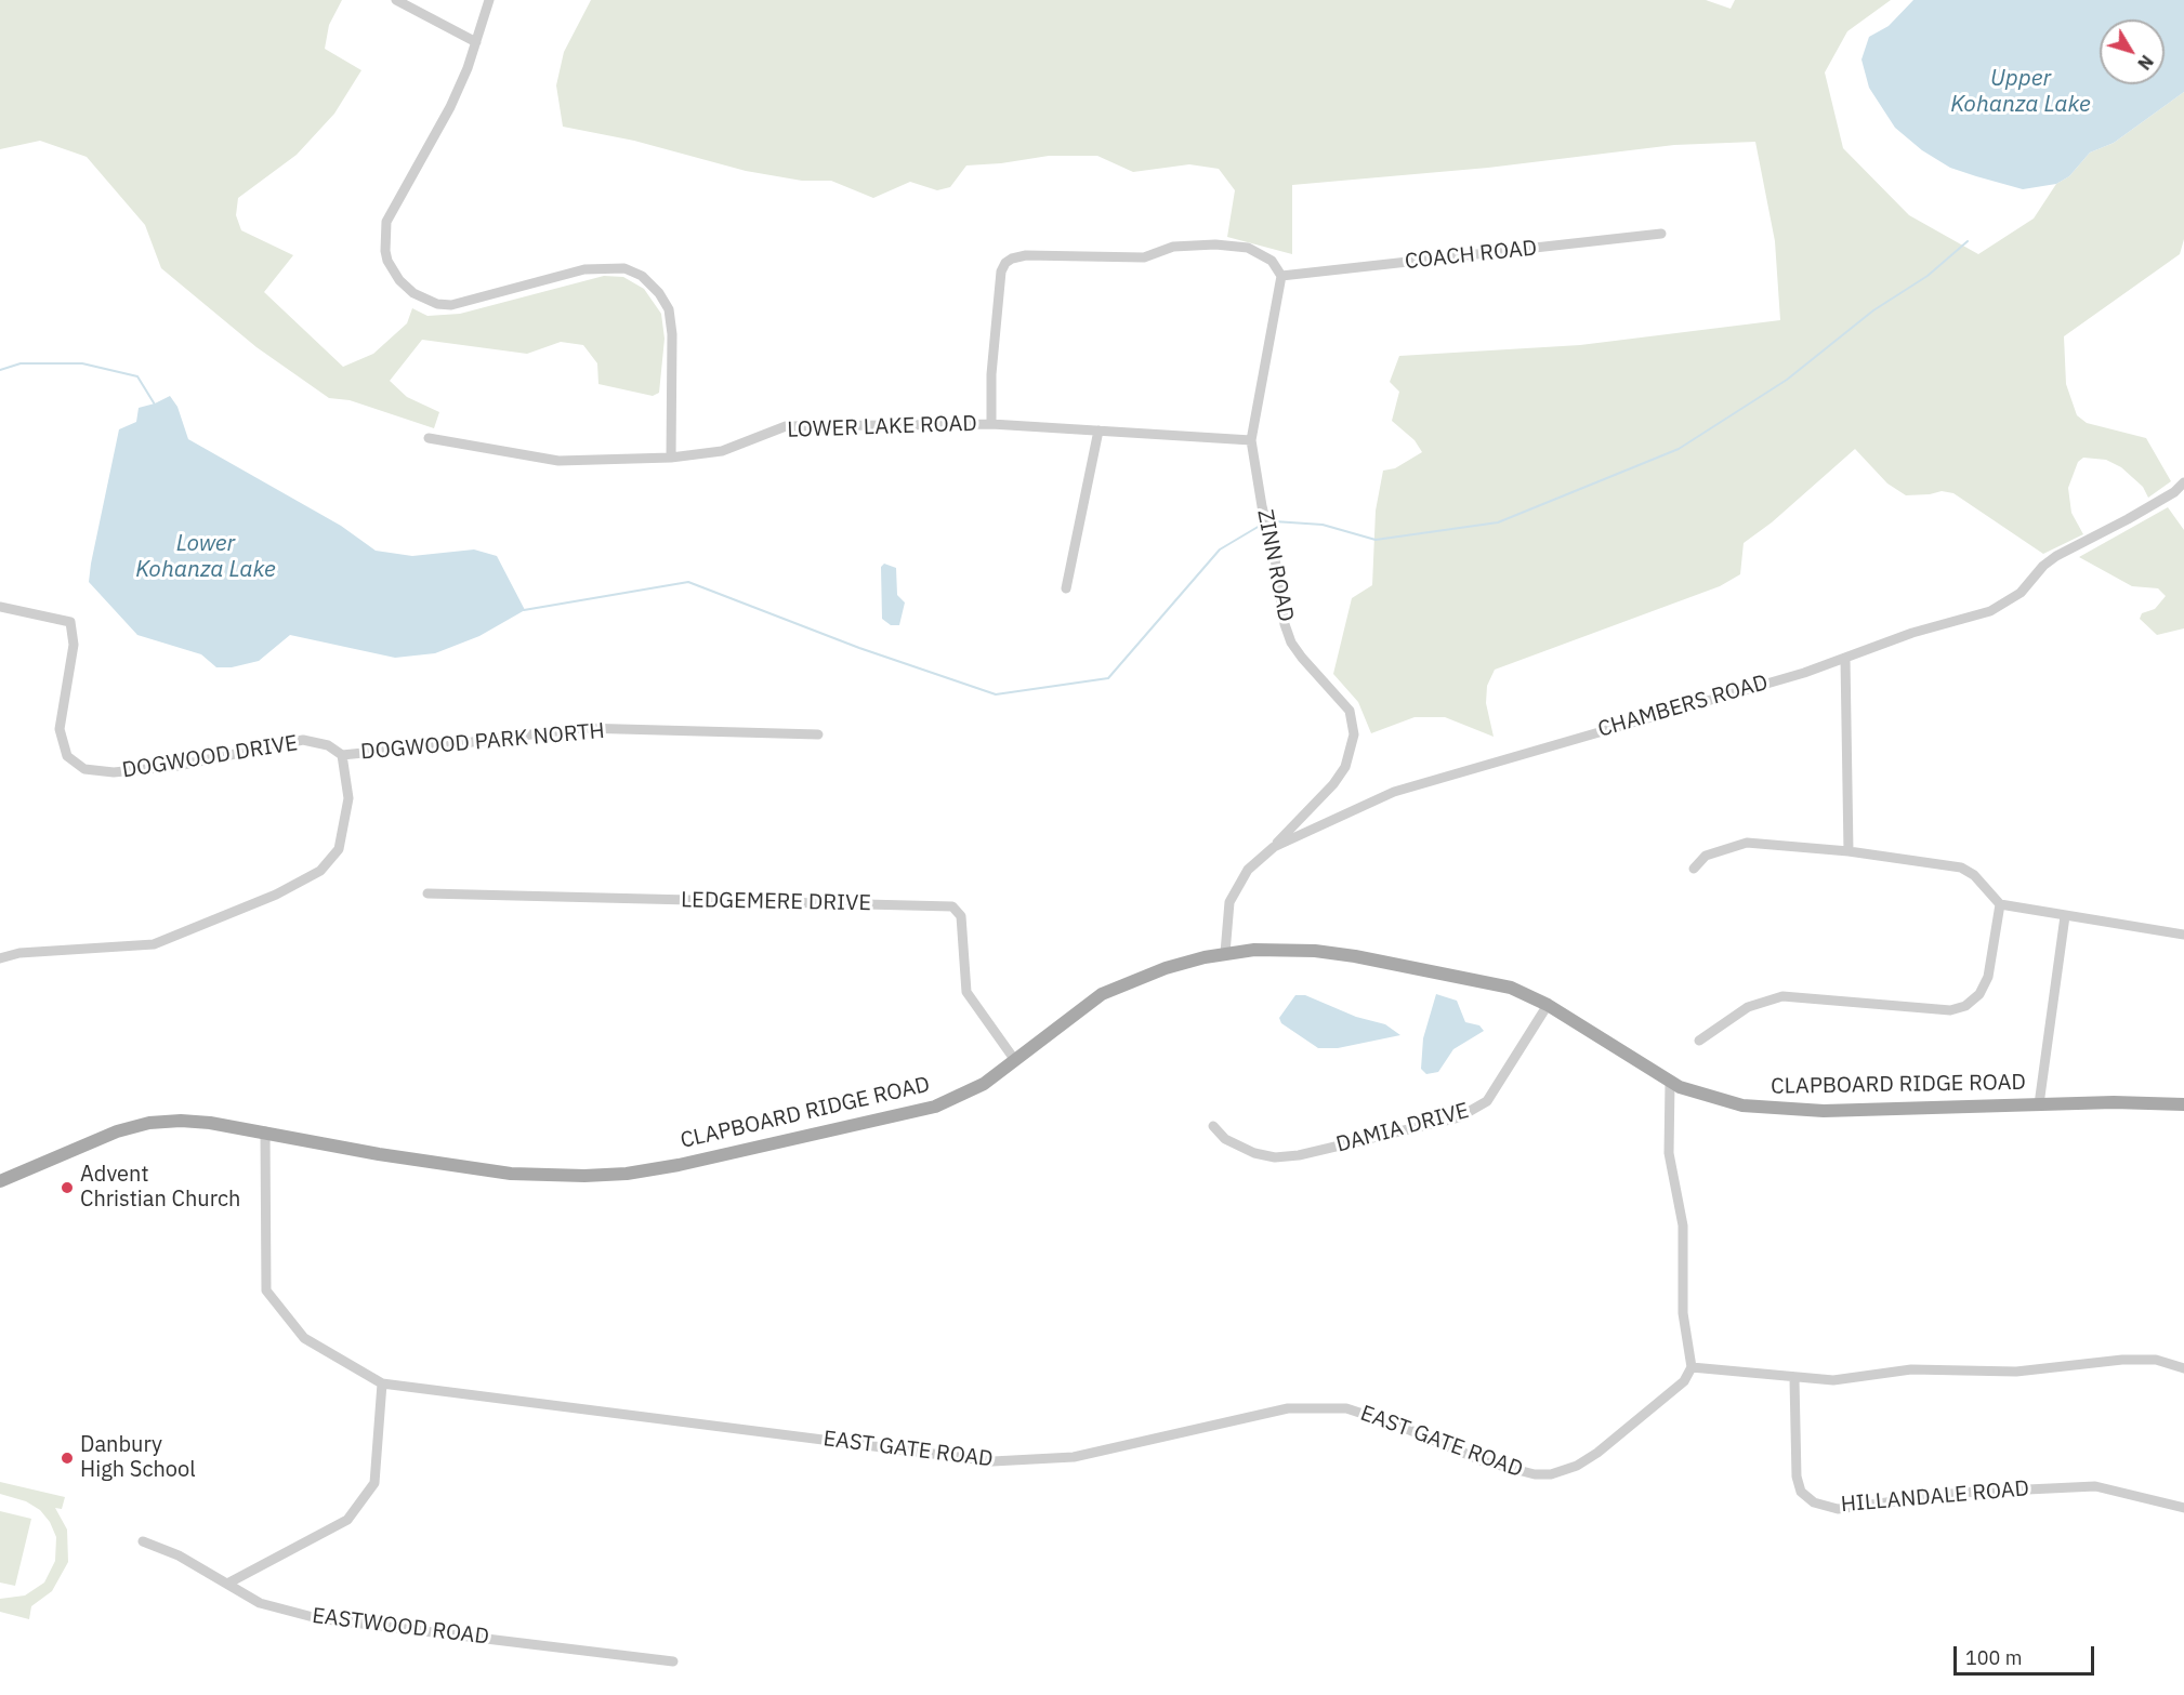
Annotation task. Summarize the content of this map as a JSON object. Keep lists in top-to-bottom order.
{
  "streets": {
    "main road": ["CLAPBOARD RIDGE ROAD"],
    "street": [
      "COACH ROAD",
      "LOWER LAKE ROAD",
      "ZINN ROAD",
      "CHAMBERS ROAD",
      "DOGWOOD PARK NORTH",
      "DOGWOOD DRIVE",
      "LEDGEMERE DRIVE",
      "DAMIA DRIVE",
      "EAST GATE ROAD",
      "HILLANDALE ROAD",
      "EASTWOOD ROAD"
    ]
  },
  "crossings": [
    ["COACH ROAD", "ZINN ROAD"],
    ["LOWER LAKE ROAD", "ZINN ROAD"],
    ["ZINN ROAD", "CHAMBERS ROAD"],
    ["CHAMBERS ROAD", "CLAPBOARD RIDGE ROAD"],
    ["DOGWOOD PARK NORTH", "DOGWOOD DRIVE"],
    ["LEDGEMERE DRIVE", "CLAPBOARD RIDGE ROAD"],
    ["CLAPBOARD RIDGE ROAD", "DAMIA DRIVE"],
    ["CLAPBOARD RIDGE ROAD", "EAST GATE ROAD"]
  ],
  "water": ["Upper Kohanza Lake", "Lower Kohanza Lake"],
  "places": ["Advent Christian Church", "Danbury High School"],
  "scale_bar": "100 m",
  "north": "bottom right"
}
